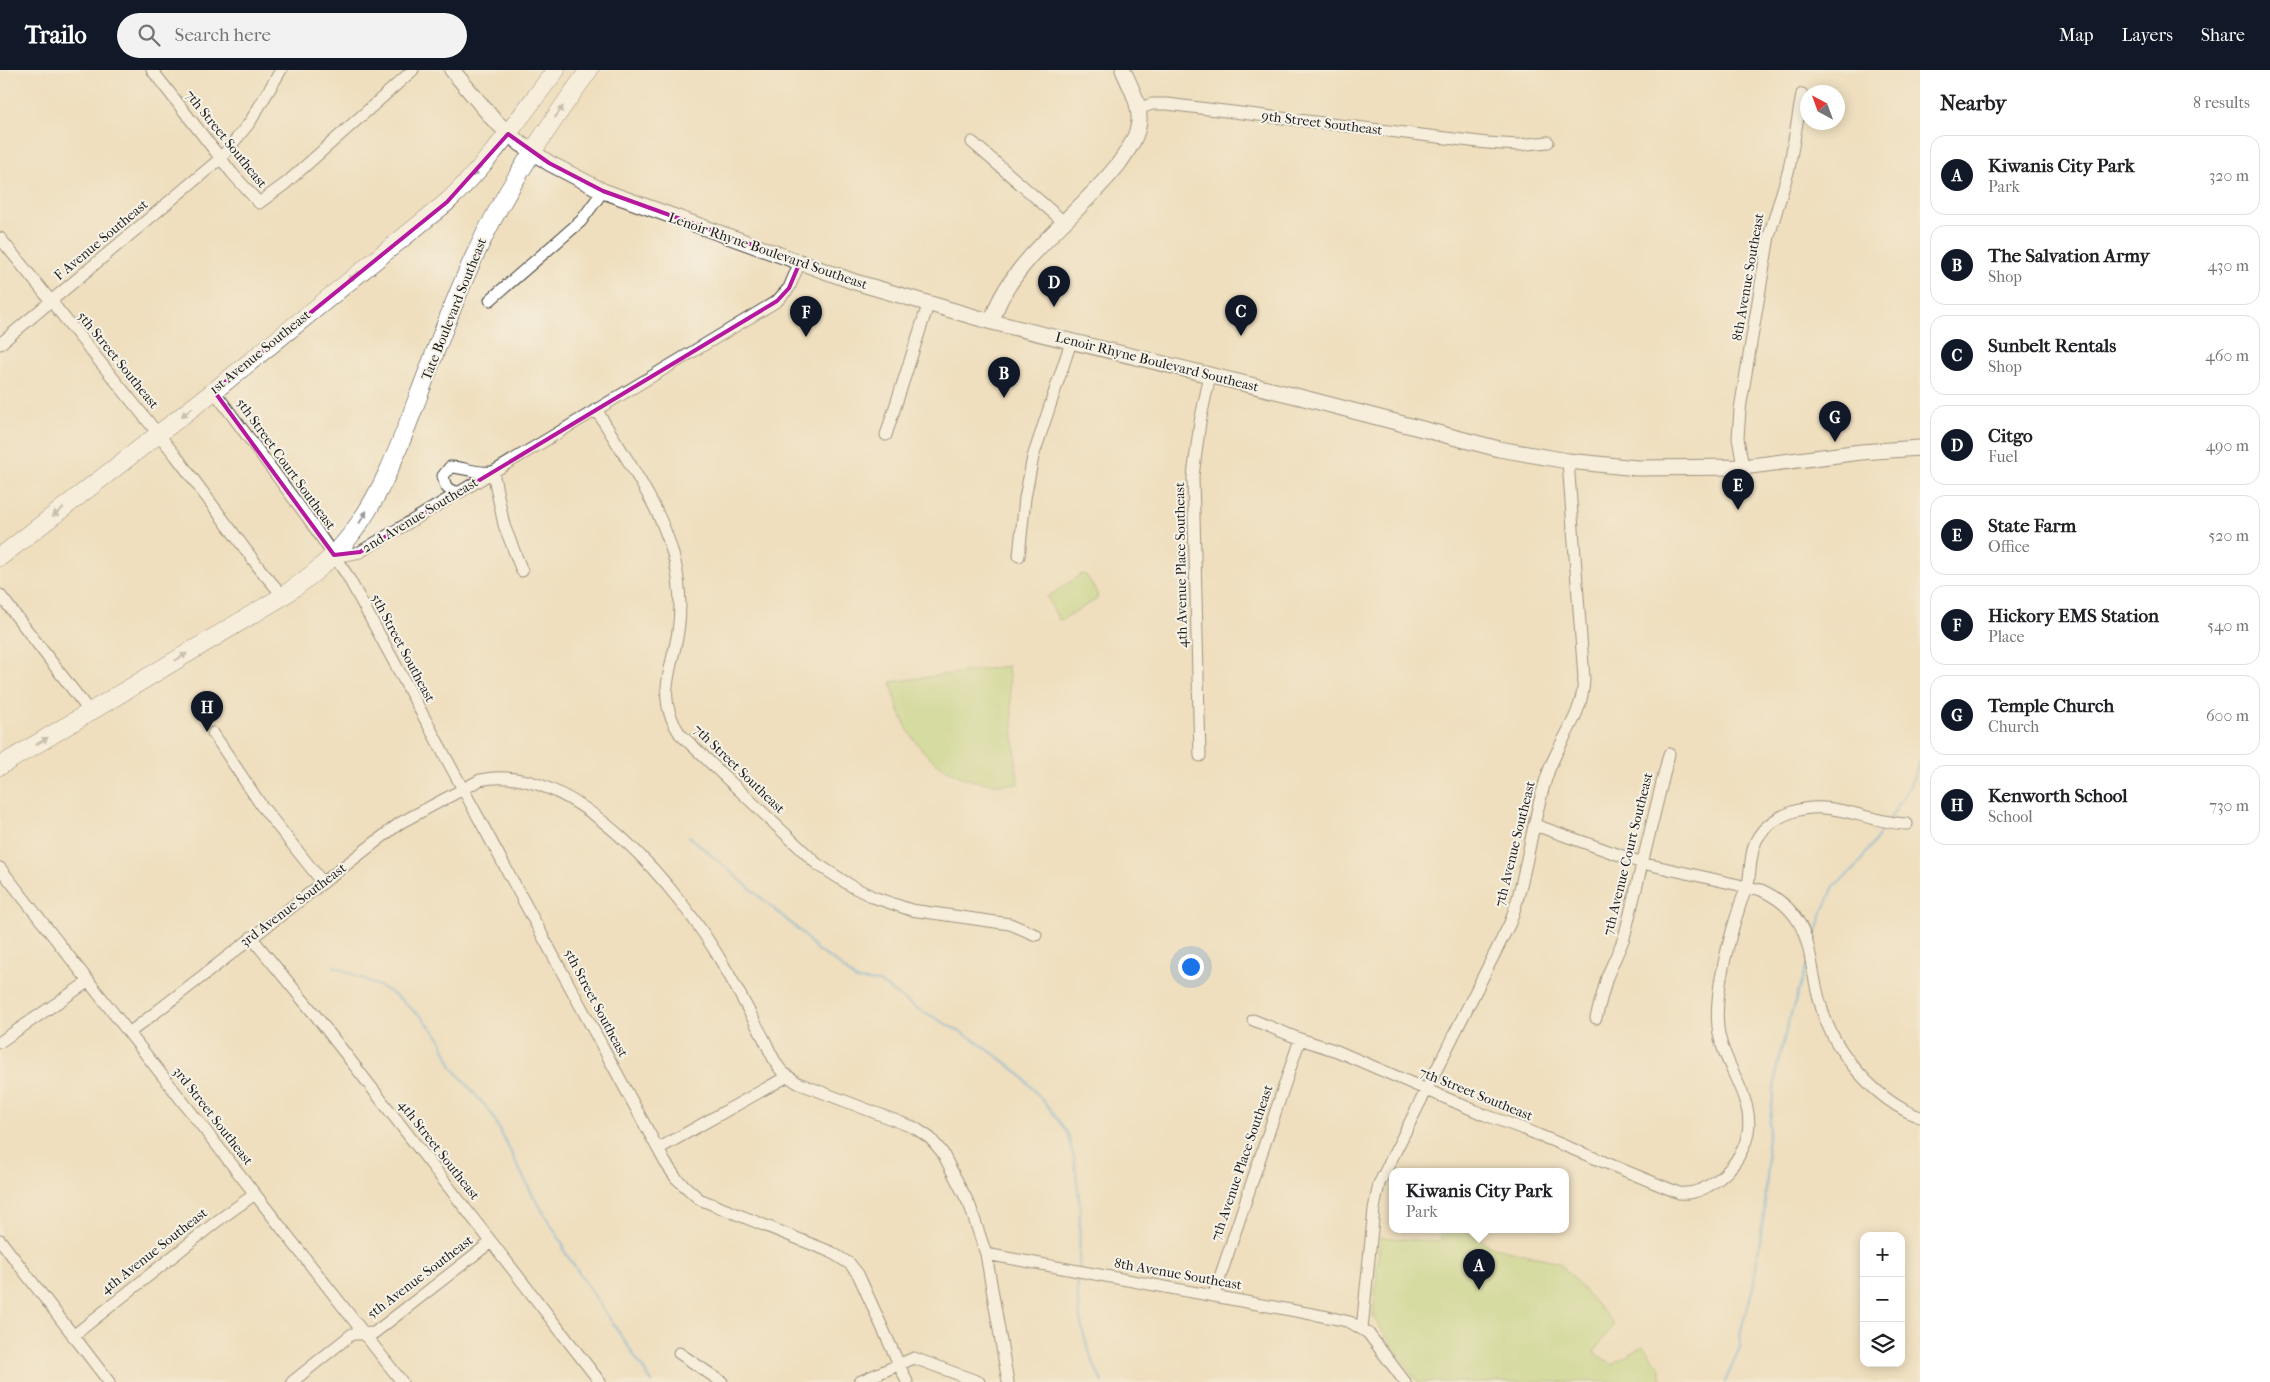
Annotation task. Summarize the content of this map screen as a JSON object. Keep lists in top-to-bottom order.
{
  "streets": {
    "main road": ["Lenoir Rhyne Boulevard Southeast", "Tate Boulevard Southeast", "1st Avenue Southeast"],
    "street": [
      "9th Street Southeast",
      "7th Street Southeast",
      "F Avenue Southeast",
      "8th Avenue Southeast",
      "5th Street Southeast",
      "5th Street Court Southeast",
      "2nd Avenue Southeast",
      "4th Avenue Place Southeast",
      "7th Avenue Southeast",
      "7th Avenue Court Southeast",
      "3rd Avenue Southeast",
      "3rd Street Southeast",
      "4th Street Southeast",
      "7th Avenue Place Southeast",
      "4th Avenue Southeast",
      "5th Avenue Southeast"
    ]
  },
  "crossings": [
    ["7th Street Southeast", "F Avenue Southeast"],
    ["7th Street Southeast", "2nd Avenue Southeast"],
    ["7th Street Southeast", "7th Avenue Southeast"],
    ["7th Street Southeast", "7th Avenue Place Southeast"],
    ["F Avenue Southeast", "5th Street Southeast"],
    ["Lenoir Rhyne Boulevard Southeast", "8th Avenue Southeast"],
    ["Lenoir Rhyne Boulevard Southeast", "Tate Boulevard Southeast"],
    ["Lenoir Rhyne Boulevard Southeast", "1st Avenue Southeast"],
    ["Lenoir Rhyne Boulevard Southeast", "2nd Avenue Southeast"],
    ["Lenoir Rhyne Boulevard Southeast", "4th Avenue Place Southeast"],
    ["Lenoir Rhyne Boulevard Southeast", "7th Avenue Southeast"],
    ["8th Avenue Southeast", "7th Avenue Southeast"],
    ["8th Avenue Southeast", "7th Avenue Place Southeast"],
    ["Tate Boulevard Southeast", "5th Street Southeast"],
    ["Tate Boulevard Southeast", "5th Street Court Southeast"],
    ["Tate Boulevard Southeast", "2nd Avenue Southeast"],
    ["1st Avenue Southeast", "5th Street Southeast"],
    ["1st Avenue Southeast", "5th Street Court Southeast"],
    ["5th Street Southeast", "5th Street Court Southeast"],
    ["5th Street Southeast", "2nd Avenue Southeast"],
    ["5th Street Southeast", "3rd Avenue Southeast"],
    ["5th Street Court Southeast", "2nd Avenue Southeast"],
    ["3rd Avenue Southeast", "3rd Street Southeast"],
    ["3rd Avenue Southeast", "4th Street Southeast"],
    ["3rd Street Southeast", "4th Avenue Southeast"],
    ["3rd Street Southeast", "5th Avenue Southeast"],
    ["4th Street Southeast", "5th Avenue Southeast"]
  ],
  "one_way": ["Tate Boulevard Southeast", "1st Avenue Southeast"],
  "north": "top left",
  "page": {
    "header": "Trailo",
    "search": "Search here",
    "nav": ["Map", "Layers", "Share"],
    "heading": ["Nearby", "8 results"],
    "list": [
      {
        "mark": "A",
        "name": "Kiwanis City Park",
        "note": "Park",
        "value": "320 m"
      },
      {
        "mark": "B",
        "name": "The Salvation Army",
        "note": "Shop",
        "value": "430 m"
      },
      {
        "mark": "C",
        "name": "Sunbelt Rentals",
        "note": "Shop",
        "value": "460 m"
      },
      {
        "mark": "D",
        "name": "Citgo",
        "note": "Fuel",
        "value": "490 m"
      },
      {
        "mark": "E",
        "name": "State Farm",
        "note": "Office",
        "value": "520 m"
      },
      {
        "mark": "F",
        "name": "Hickory EMS Station",
        "note": "Place",
        "value": "540 m"
      },
      {
        "mark": "G",
        "name": "Temple Church",
        "note": "Church",
        "value": "600 m"
      },
      {
        "mark": "H",
        "name": "Kenworth School",
        "note": "School",
        "value": "730 m"
      }
    ],
    "pins": [
      "D",
      "C",
      "F",
      "B",
      "G",
      "E",
      "H",
      "A"
    ],
    "popup": ["Kiwanis City Park", "Park"],
    "map_buttons": ["+", "−"]
  }
}
